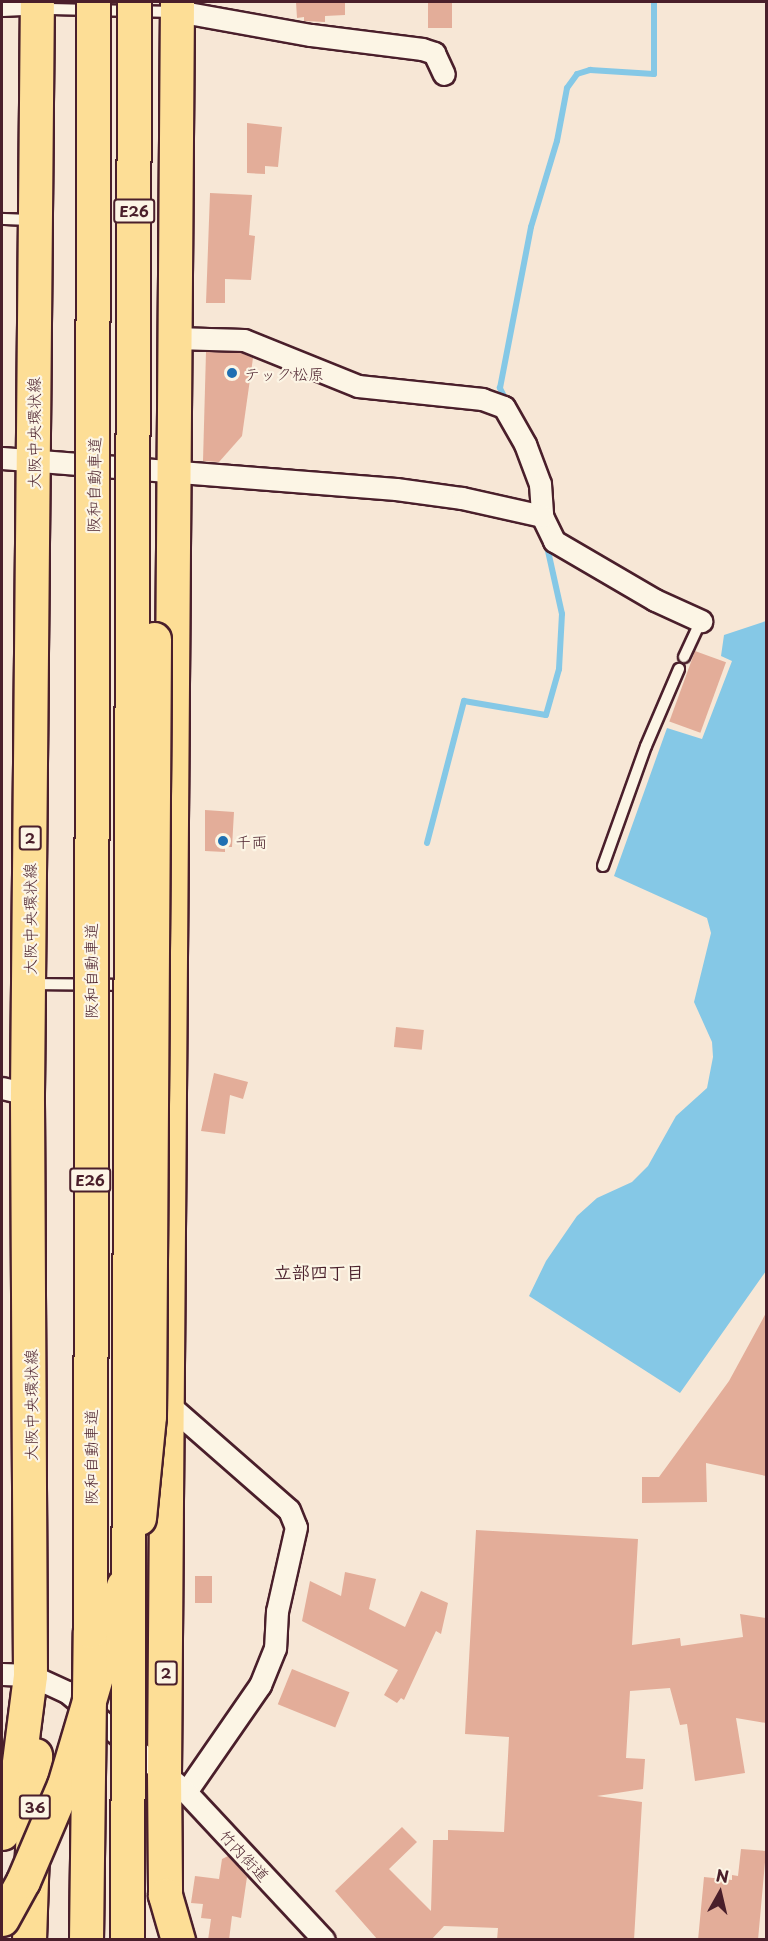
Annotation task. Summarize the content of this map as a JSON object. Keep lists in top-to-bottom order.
{
  "streets": {
    "main road": [
      "E26",
      "大阪中央環状線",
      "阪和自動車道",
      "2",
      "36"
    ],
    "street": ["竹内街道"]
  },
  "crossings": [
    ["大阪中央環状線", "36"],
    ["大阪中央環状線", "竹内街道"],
    ["2", "竹内街道"],
    ["36", "竹内街道"]
  ],
  "districts": ["立部四丁目"],
  "places": ["テック松原", "千両"],
  "north": "top"
}
